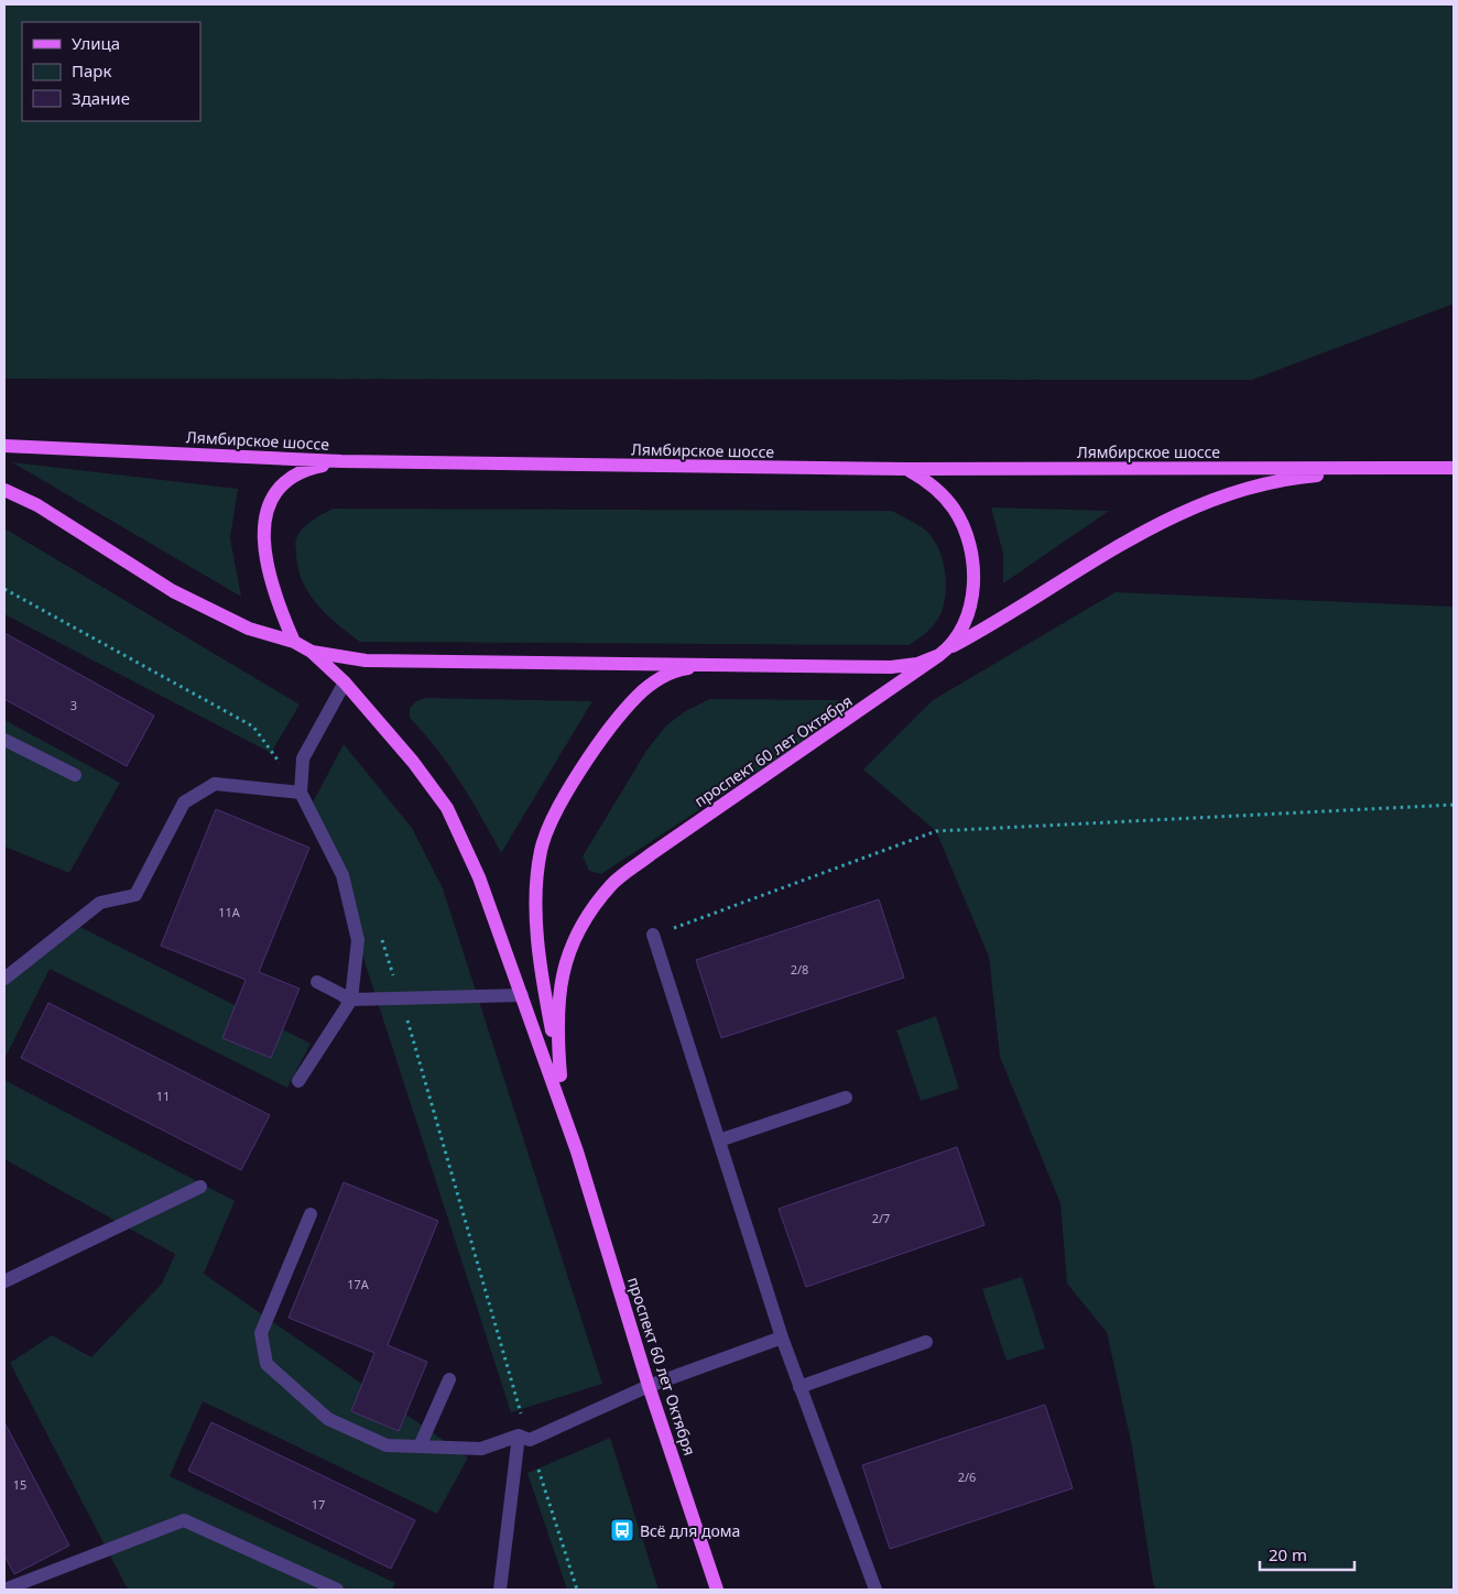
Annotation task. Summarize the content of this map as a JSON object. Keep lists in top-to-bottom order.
{
  "streets": {
    "main road": ["Лямбирское шоссе", "проспект 60 лет Октября"]
  },
  "crossings": [
    ["Лямбирское шоссе", "проспект 60 лет Октября"]
  ],
  "places": {
    "bus stop": ["Всё для дома"]
  },
  "house_numbers": [
    "3",
    "11А",
    "2/8",
    "11",
    "2/7",
    "17А",
    "2/6",
    "15",
    "17"
  ],
  "legend": ["Улица", "Парк", "Здание"],
  "scale_bar": "20 m"
}
